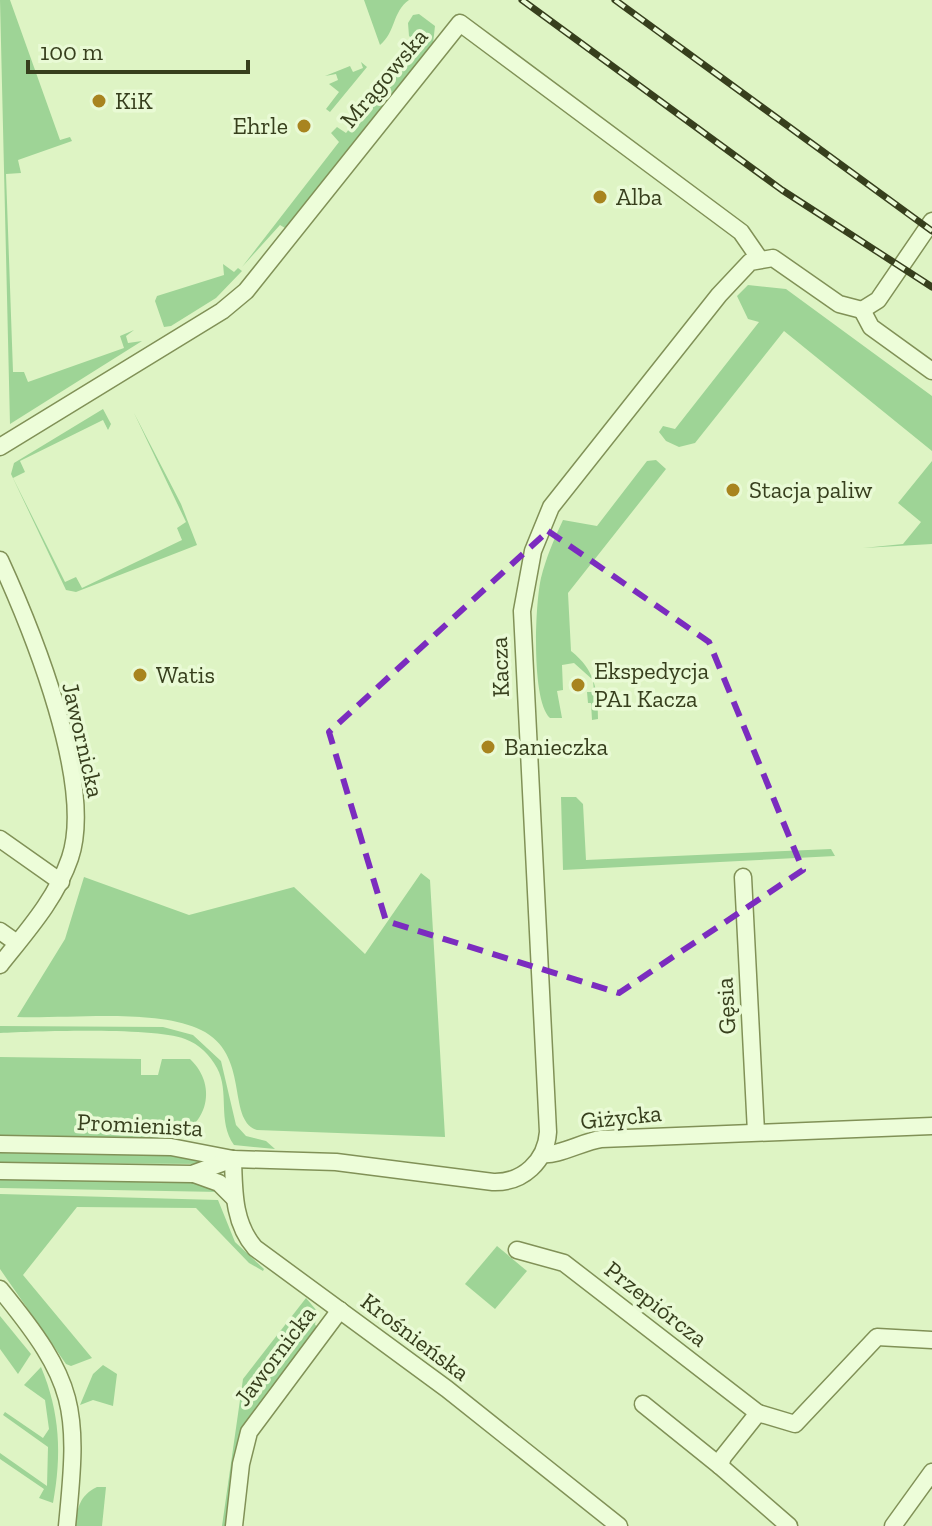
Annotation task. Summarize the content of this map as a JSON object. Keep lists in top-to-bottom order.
{
  "streets": {
    "street": [
      "Mrągowska",
      "Kacza",
      "Jawornicka",
      "Gęsia",
      "Giżycka",
      "Promienista",
      "Przepiórcza",
      "Krośnieńska"
    ]
  },
  "crossings": [
    ["Mrągowska", "Kacza"],
    ["Kacza", "Giżycka"],
    ["Jawornicka", "Krośnieńska"],
    ["Gęsia", "Giżycka"],
    ["Giżycka", "Promienista"],
    ["Giżycka", "Krośnieńska"],
    ["Promienista", "Krośnieńska"]
  ],
  "places": [
    "KiK",
    "Ehrle",
    "Alba",
    "Stacja paliw",
    "Watis",
    "Ekspedycja PA1 Kacza",
    "Banieczka"
  ],
  "scale_bar": "100 m"
}
